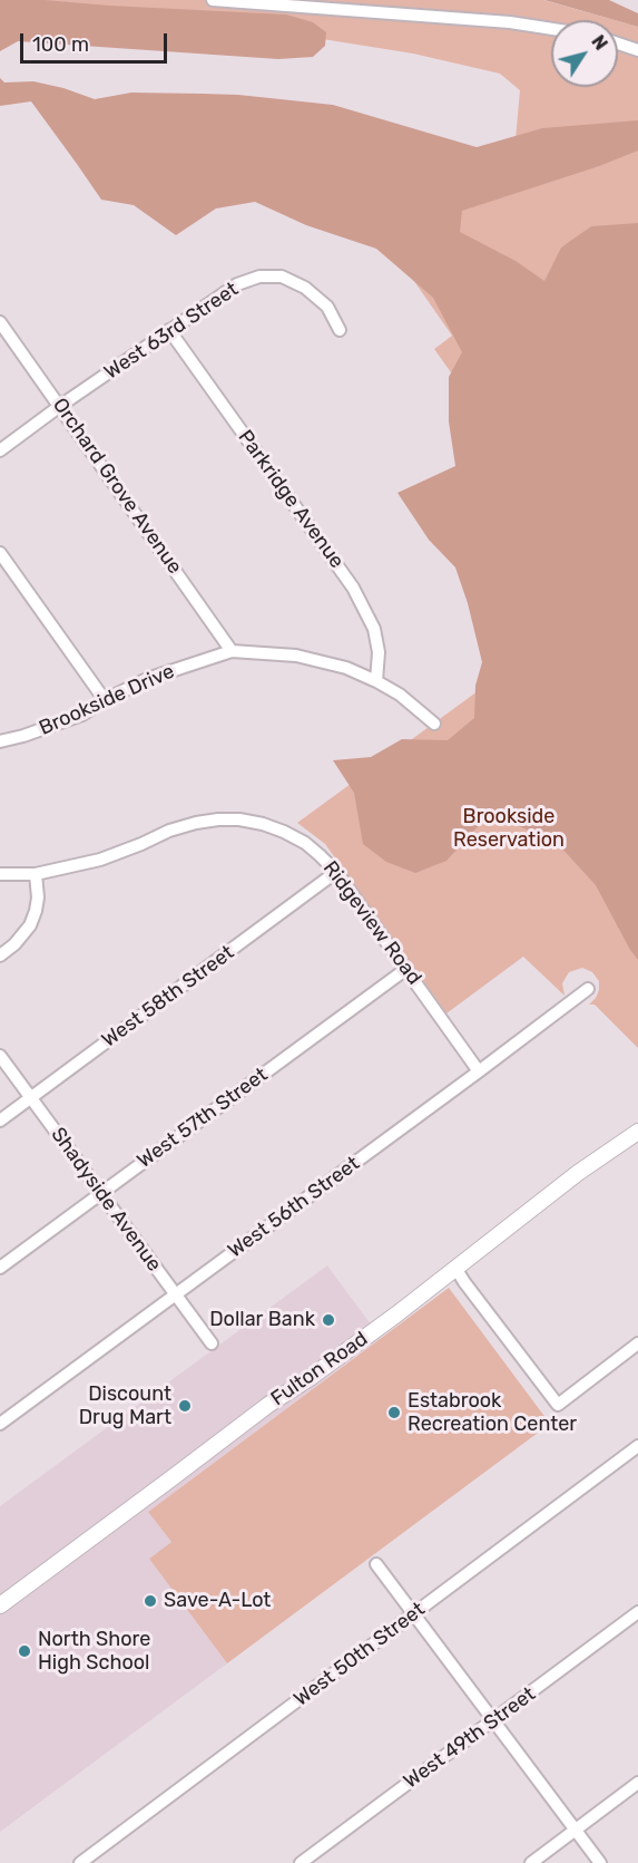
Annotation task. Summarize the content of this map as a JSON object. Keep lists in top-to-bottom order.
{
  "streets": {
    "main road": ["Fulton Road"],
    "street": [
      "West 63rd Street",
      "Orchard Grove Avenue",
      "Parkridge Avenue",
      "Brookside Drive",
      "Ridgeview Road",
      "West 58th Street",
      "West 57th Street",
      "Shadyside Avenue",
      "West 56th Street",
      "West 50th Street",
      "West 49th Street"
    ]
  },
  "crossings": [
    ["West 63rd Street", "Orchard Grove Avenue"],
    ["West 63rd Street", "Parkridge Avenue"],
    ["Orchard Grove Avenue", "Brookside Drive"],
    ["Parkridge Avenue", "Brookside Drive"],
    ["Ridgeview Road", "West 58th Street"],
    ["Ridgeview Road", "West 57th Street"],
    ["Ridgeview Road", "West 56th Street"],
    ["West 58th Street", "Shadyside Avenue"],
    ["West 57th Street", "Shadyside Avenue"],
    ["Shadyside Avenue", "West 56th Street"]
  ],
  "parks": ["Brookside Reservation"],
  "places": [
    "Dollar Bank",
    "Discount Drug Mart",
    "Estabrook Recreation Center",
    "Save-A-Lot",
    "North Shore High School"
  ],
  "scale_bar": "100 m",
  "north": "top right"
}
